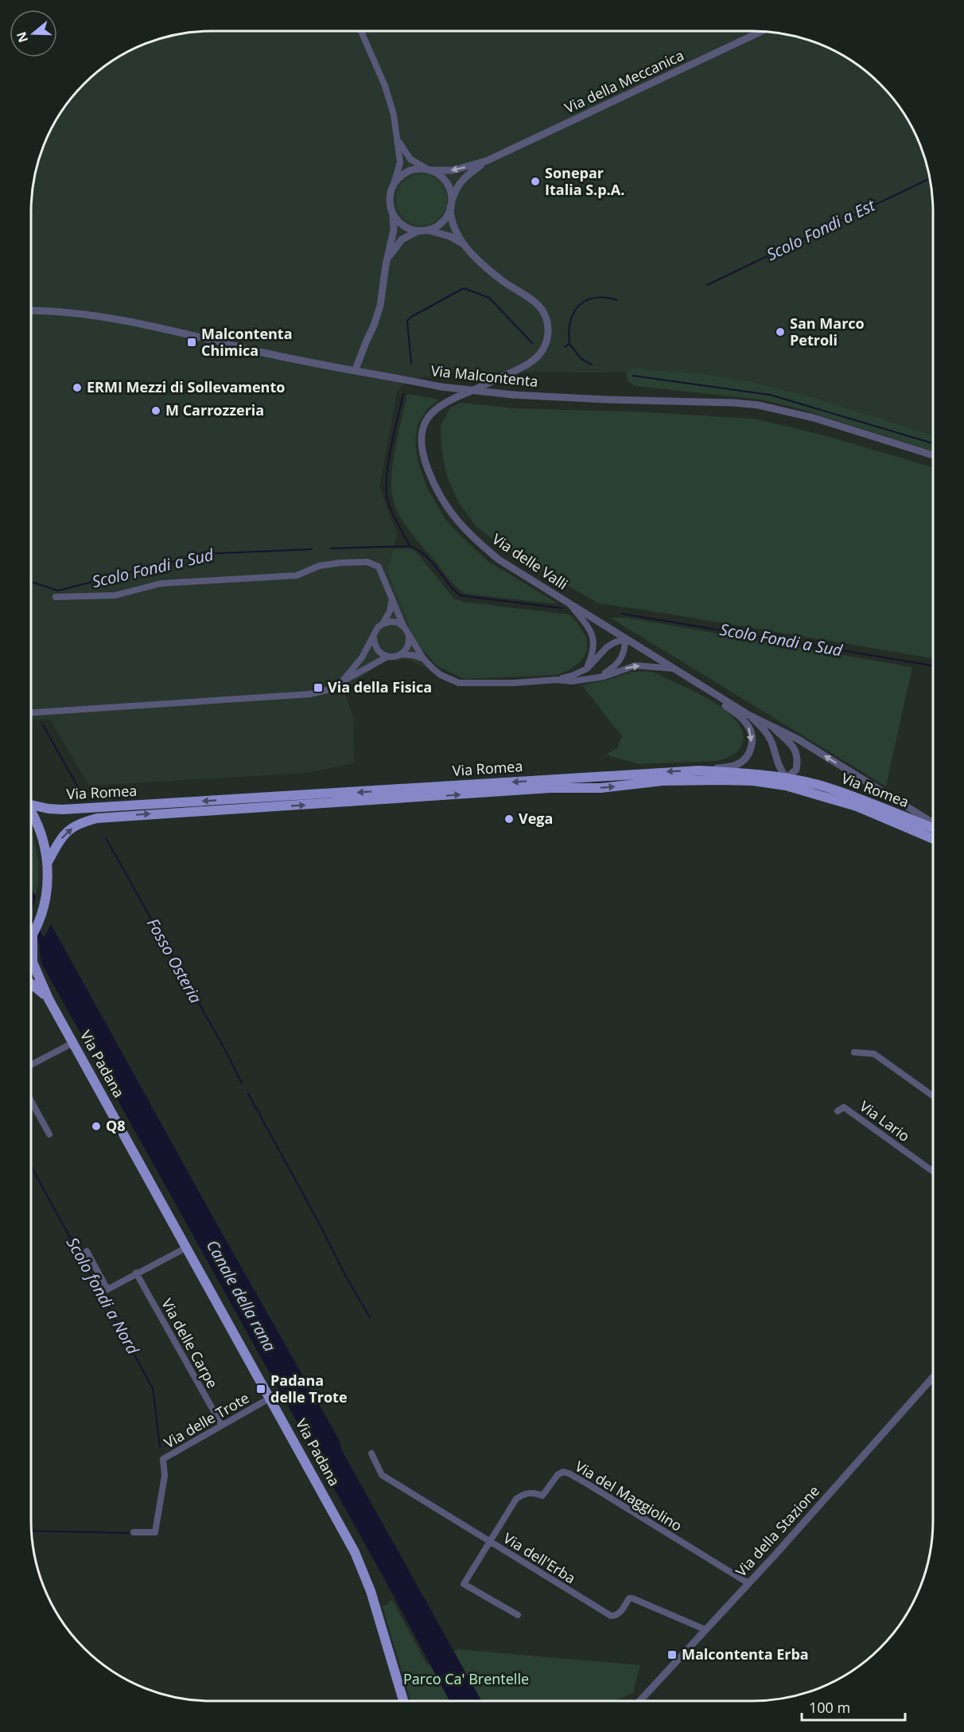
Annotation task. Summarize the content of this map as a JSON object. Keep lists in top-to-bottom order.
{
  "streets": {
    "main road": ["Via Romea", "Via Padana"],
    "street": [
      "Via della Meccanica",
      "Via Malcontenta",
      "Via delle Valli",
      "Via Lario",
      "Via delle Carpe",
      "Via delle Trote",
      "Via del Maggiolino",
      "Via della Stazione",
      "Via dell'Erba"
    ]
  },
  "crossings": [
    ["Via della Meccanica", "Via delle Valli"],
    ["Via delle Valli", "Via Romea"],
    ["Via Padana", "Via delle Trote"],
    ["Via delle Carpe", "Via delle Trote"],
    ["Via del Maggiolino", "Via della Stazione"],
    ["Via del Maggiolino", "Via dell'Erba"],
    ["Via della Stazione", "Via dell'Erba"]
  ],
  "water": [
    "Scolo Fondi a Est",
    "Scolo Fondi a Sud",
    "Fosso Osteria",
    "Scolo fondi a Nord",
    "Canale della rana"
  ],
  "parks": ["Parco Ca' Brentelle"],
  "places": {
    "other": [
      "Sonepar Italia S.p.A.",
      "San Marco Petroli",
      "ERMI Mezzi di Sollevamento",
      "M Carrozzeria",
      "Vega",
      "Q8"
    ],
    "transit": [
      "Malcontenta Chimica",
      "Via della Fisica",
      "Padana delle Trote",
      "Malcontenta Erba"
    ]
  },
  "scale_bar": "100 m",
  "north": "left"
}
